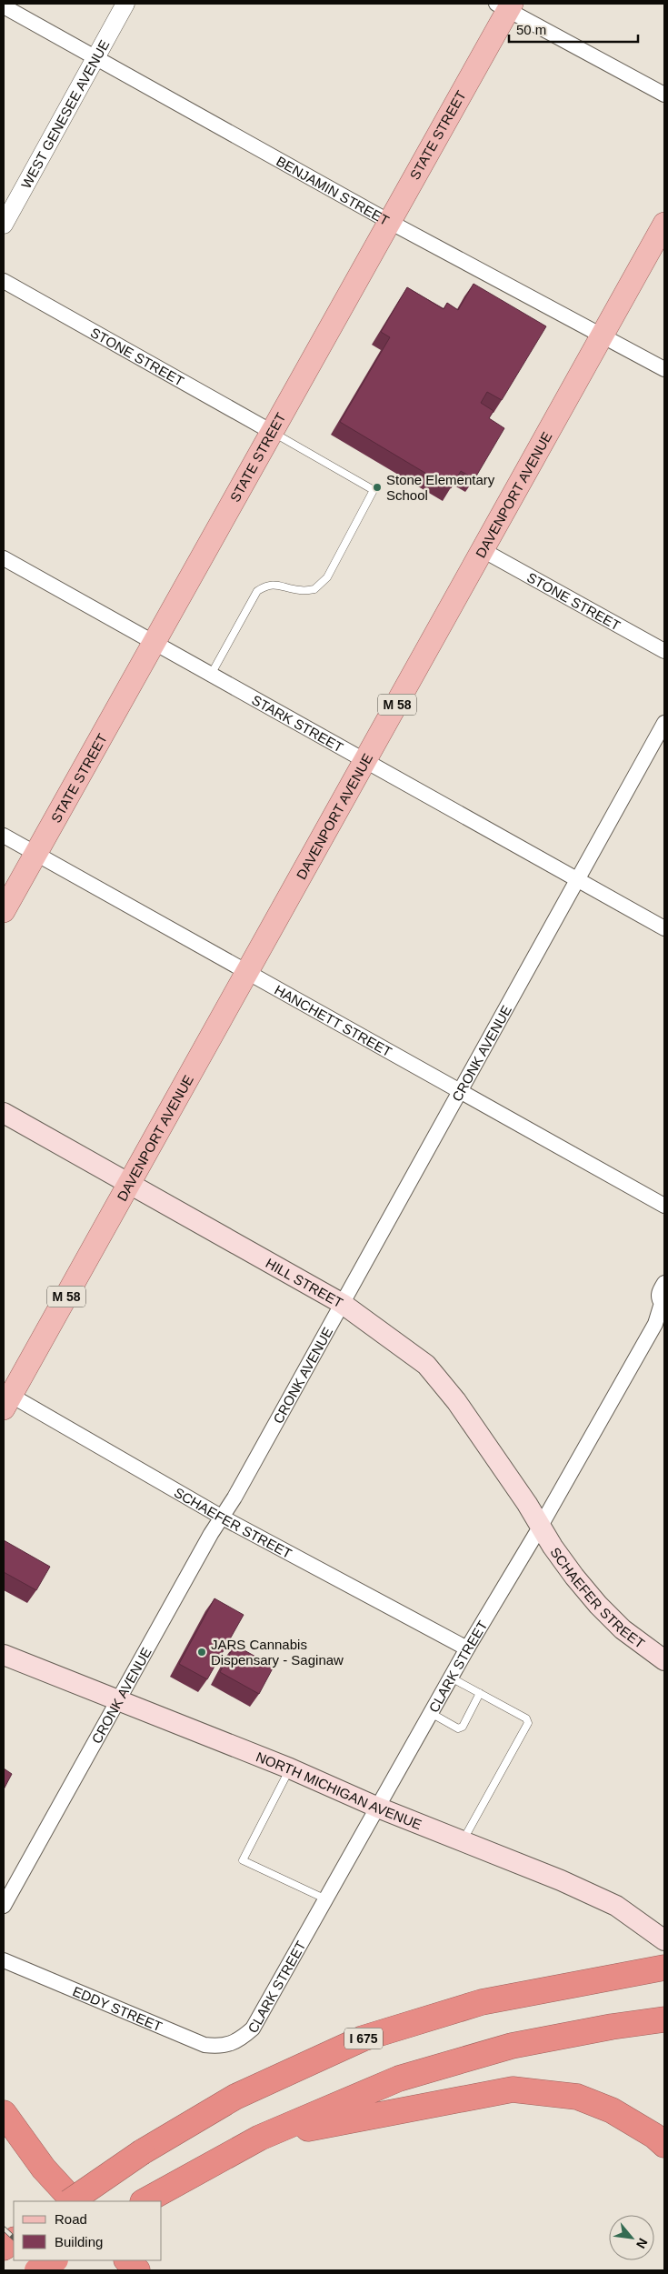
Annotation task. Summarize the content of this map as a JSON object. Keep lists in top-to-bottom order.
{
  "streets": {
    "highway": ["I 675"],
    "main road": [
      "STATE STREET",
      "DAVENPORT AVENUE",
      "M 58",
      "HILL STREET",
      "SCHAEFER STREET",
      "NORTH MICHIGAN AVENUE"
    ],
    "street": [
      "WEST GENESEE AVENUE",
      "BENJAMIN STREET",
      "STONE STREET",
      "STARK STREET",
      "HANCHETT STREET",
      "CRONK AVENUE",
      "CLARK STREET",
      "EDDY STREET"
    ]
  },
  "crossings": [
    ["WEST GENESEE AVENUE", "BENJAMIN STREET"],
    ["STATE STREET", "BENJAMIN STREET"],
    ["STATE STREET", "STONE STREET"],
    ["STATE STREET", "STARK STREET"],
    ["STATE STREET", "HANCHETT STREET"],
    ["BENJAMIN STREET", "DAVENPORT AVENUE"],
    ["STONE STREET", "DAVENPORT AVENUE"],
    ["DAVENPORT AVENUE", "STARK STREET"],
    ["DAVENPORT AVENUE", "HANCHETT STREET"],
    ["DAVENPORT AVENUE", "HILL STREET"],
    ["DAVENPORT AVENUE", "SCHAEFER STREET"],
    ["STARK STREET", "CRONK AVENUE"],
    ["HANCHETT STREET", "CRONK AVENUE"],
    ["CRONK AVENUE", "HILL STREET"],
    ["CRONK AVENUE", "SCHAEFER STREET"],
    ["CRONK AVENUE", "NORTH MICHIGAN AVENUE"],
    ["HILL STREET", "SCHAEFER STREET"],
    ["HILL STREET", "CLARK STREET"],
    ["SCHAEFER STREET", "CLARK STREET"],
    ["CLARK STREET", "NORTH MICHIGAN AVENUE"],
    ["CLARK STREET", "EDDY STREET"]
  ],
  "places": ["Stone Elementary School", "JARS Cannabis Dispensary - Saginaw"],
  "legend": ["Road", "Building"],
  "scale_bar": "50 m",
  "north": "bottom right"
}
